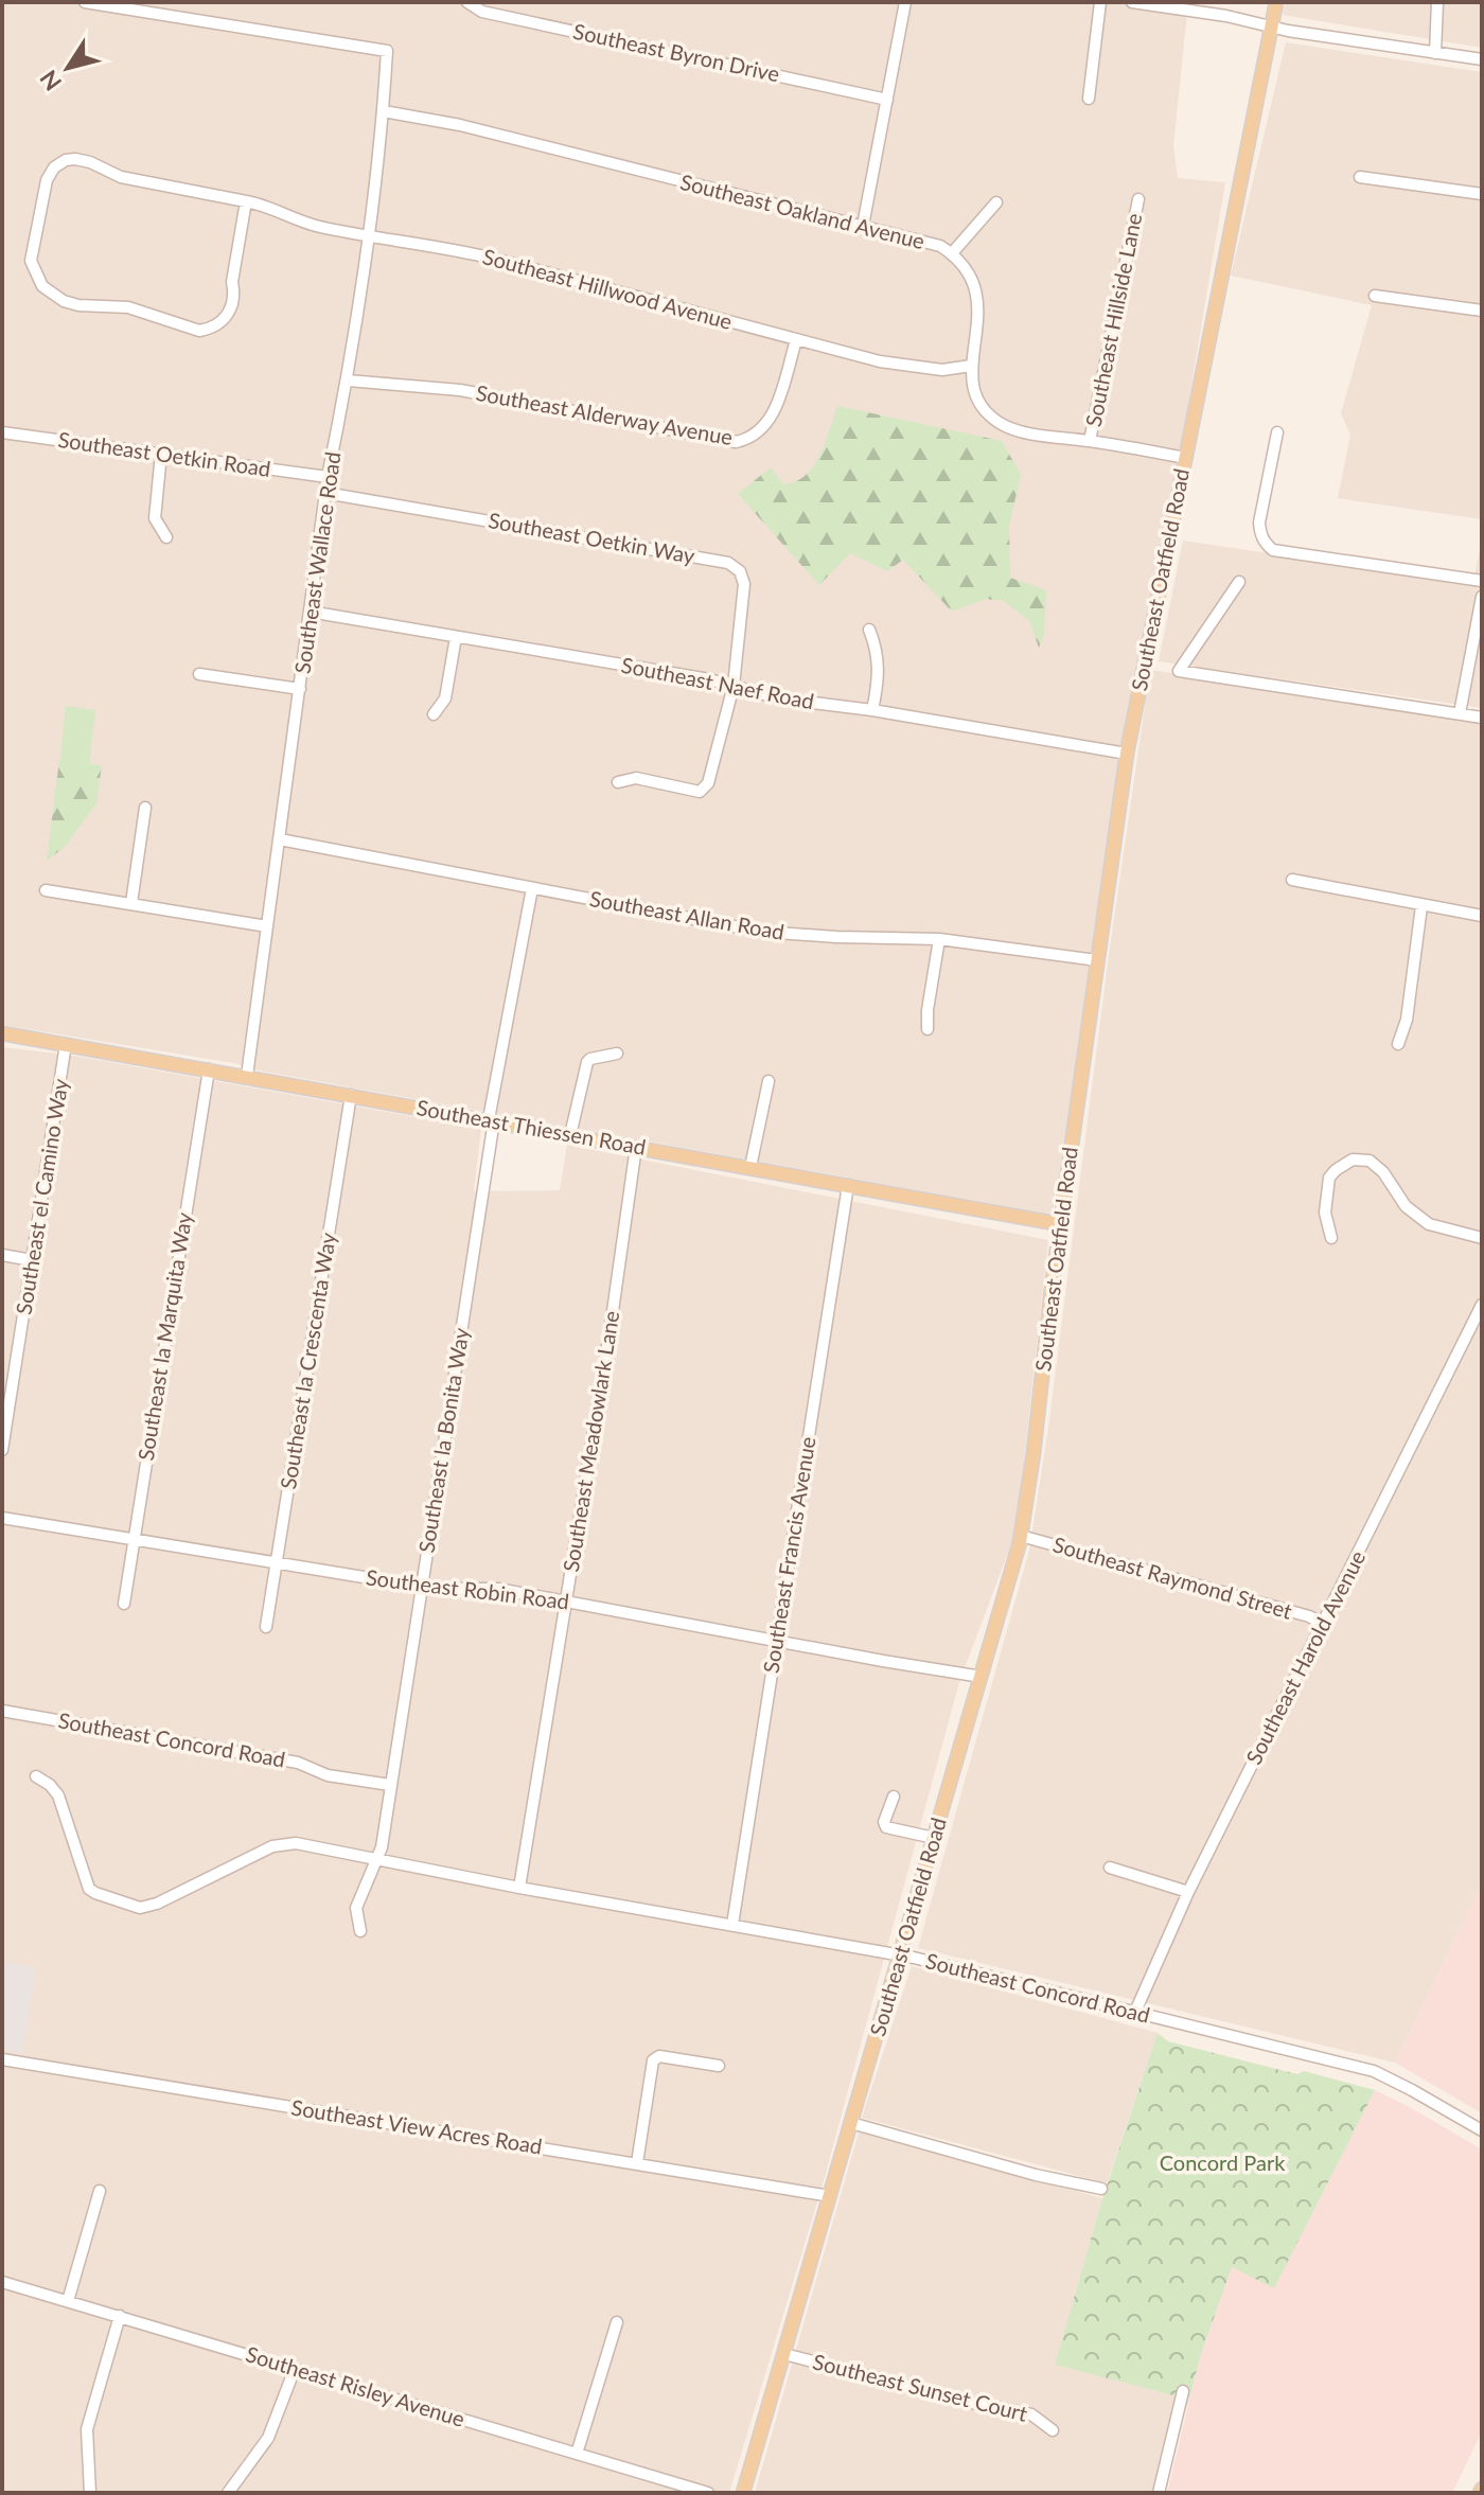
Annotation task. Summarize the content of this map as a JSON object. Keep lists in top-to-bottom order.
{
  "streets": {
    "main road": ["Southeast Oatfield Road", "Southeast Thiessen Road"],
    "street": [
      "Southeast Byron Drive",
      "Southeast Oakland Avenue",
      "Southeast Hillwood Avenue",
      "Southeast Hillside Lane",
      "Southeast Alderway Avenue",
      "Southeast Oetkin Road",
      "Southeast Oetkin Way",
      "Southeast Wallace Road",
      "Southeast Naef Road",
      "Southeast Allan Road",
      "Southeast el Camino Way",
      "Southeast la Marquita Way",
      "Southeast la Crescenta Way",
      "Southeast la Bonita Way",
      "Southeast Meadowlark Lane",
      "Southeast Francis Avenue",
      "Southeast Raymond Street",
      "Southeast Robin Road",
      "Southeast Harold Avenue",
      "Southeast Concord Road",
      "Southeast View Acres Road",
      "Southeast Risley Avenue",
      "Southeast Sunset Court"
    ]
  },
  "crossings": [
    ["Southeast Oakland Avenue", "Southeast Hillwood Avenue"],
    ["Southeast Oakland Avenue", "Southeast Hillside Lane"],
    ["Southeast Oakland Avenue", "Southeast Wallace Road"],
    ["Southeast Oakland Avenue", "Southeast Oatfield Road"],
    ["Southeast Hillwood Avenue", "Southeast Alderway Avenue"],
    ["Southeast Hillwood Avenue", "Southeast Wallace Road"],
    ["Southeast Alderway Avenue", "Southeast Wallace Road"],
    ["Southeast Oetkin Road", "Southeast Wallace Road"],
    ["Southeast Oetkin Way", "Southeast Wallace Road"],
    ["Southeast Oetkin Way", "Southeast Naef Road"],
    ["Southeast Wallace Road", "Southeast Naef Road"],
    ["Southeast Wallace Road", "Southeast Allan Road"],
    ["Southeast Wallace Road", "Southeast Thiessen Road"],
    ["Southeast Oatfield Road", "Southeast Naef Road"],
    ["Southeast Oatfield Road", "Southeast Allan Road"],
    ["Southeast Oatfield Road", "Southeast Thiessen Road"],
    ["Southeast Oatfield Road", "Southeast Raymond Street"],
    ["Southeast Oatfield Road", "Southeast Robin Road"],
    ["Southeast Oatfield Road", "Southeast Concord Road"],
    ["Southeast Oatfield Road", "Southeast View Acres Road"],
    ["Southeast Oatfield Road", "Southeast Sunset Court"],
    ["Southeast Allan Road", "Southeast la Bonita Way"],
    ["Southeast Thiessen Road", "Southeast el Camino Way"],
    ["Southeast Thiessen Road", "Southeast la Marquita Way"],
    ["Southeast Thiessen Road", "Southeast la Crescenta Way"],
    ["Southeast Thiessen Road", "Southeast la Bonita Way"],
    ["Southeast Thiessen Road", "Southeast Meadowlark Lane"],
    ["Southeast Thiessen Road", "Southeast Francis Avenue"],
    ["Southeast la Marquita Way", "Southeast Robin Road"],
    ["Southeast la Crescenta Way", "Southeast Robin Road"],
    ["Southeast la Bonita Way", "Southeast Robin Road"],
    ["Southeast la Bonita Way", "Southeast Concord Road"],
    ["Southeast Meadowlark Lane", "Southeast Robin Road"],
    ["Southeast Meadowlark Lane", "Southeast Concord Road"],
    ["Southeast Francis Avenue", "Southeast Robin Road"],
    ["Southeast Francis Avenue", "Southeast Concord Road"],
    ["Southeast Raymond Street", "Southeast Harold Avenue"],
    ["Southeast Harold Avenue", "Southeast Concord Road"]
  ],
  "parks": ["Concord Park"],
  "north": "bottom left"
}
